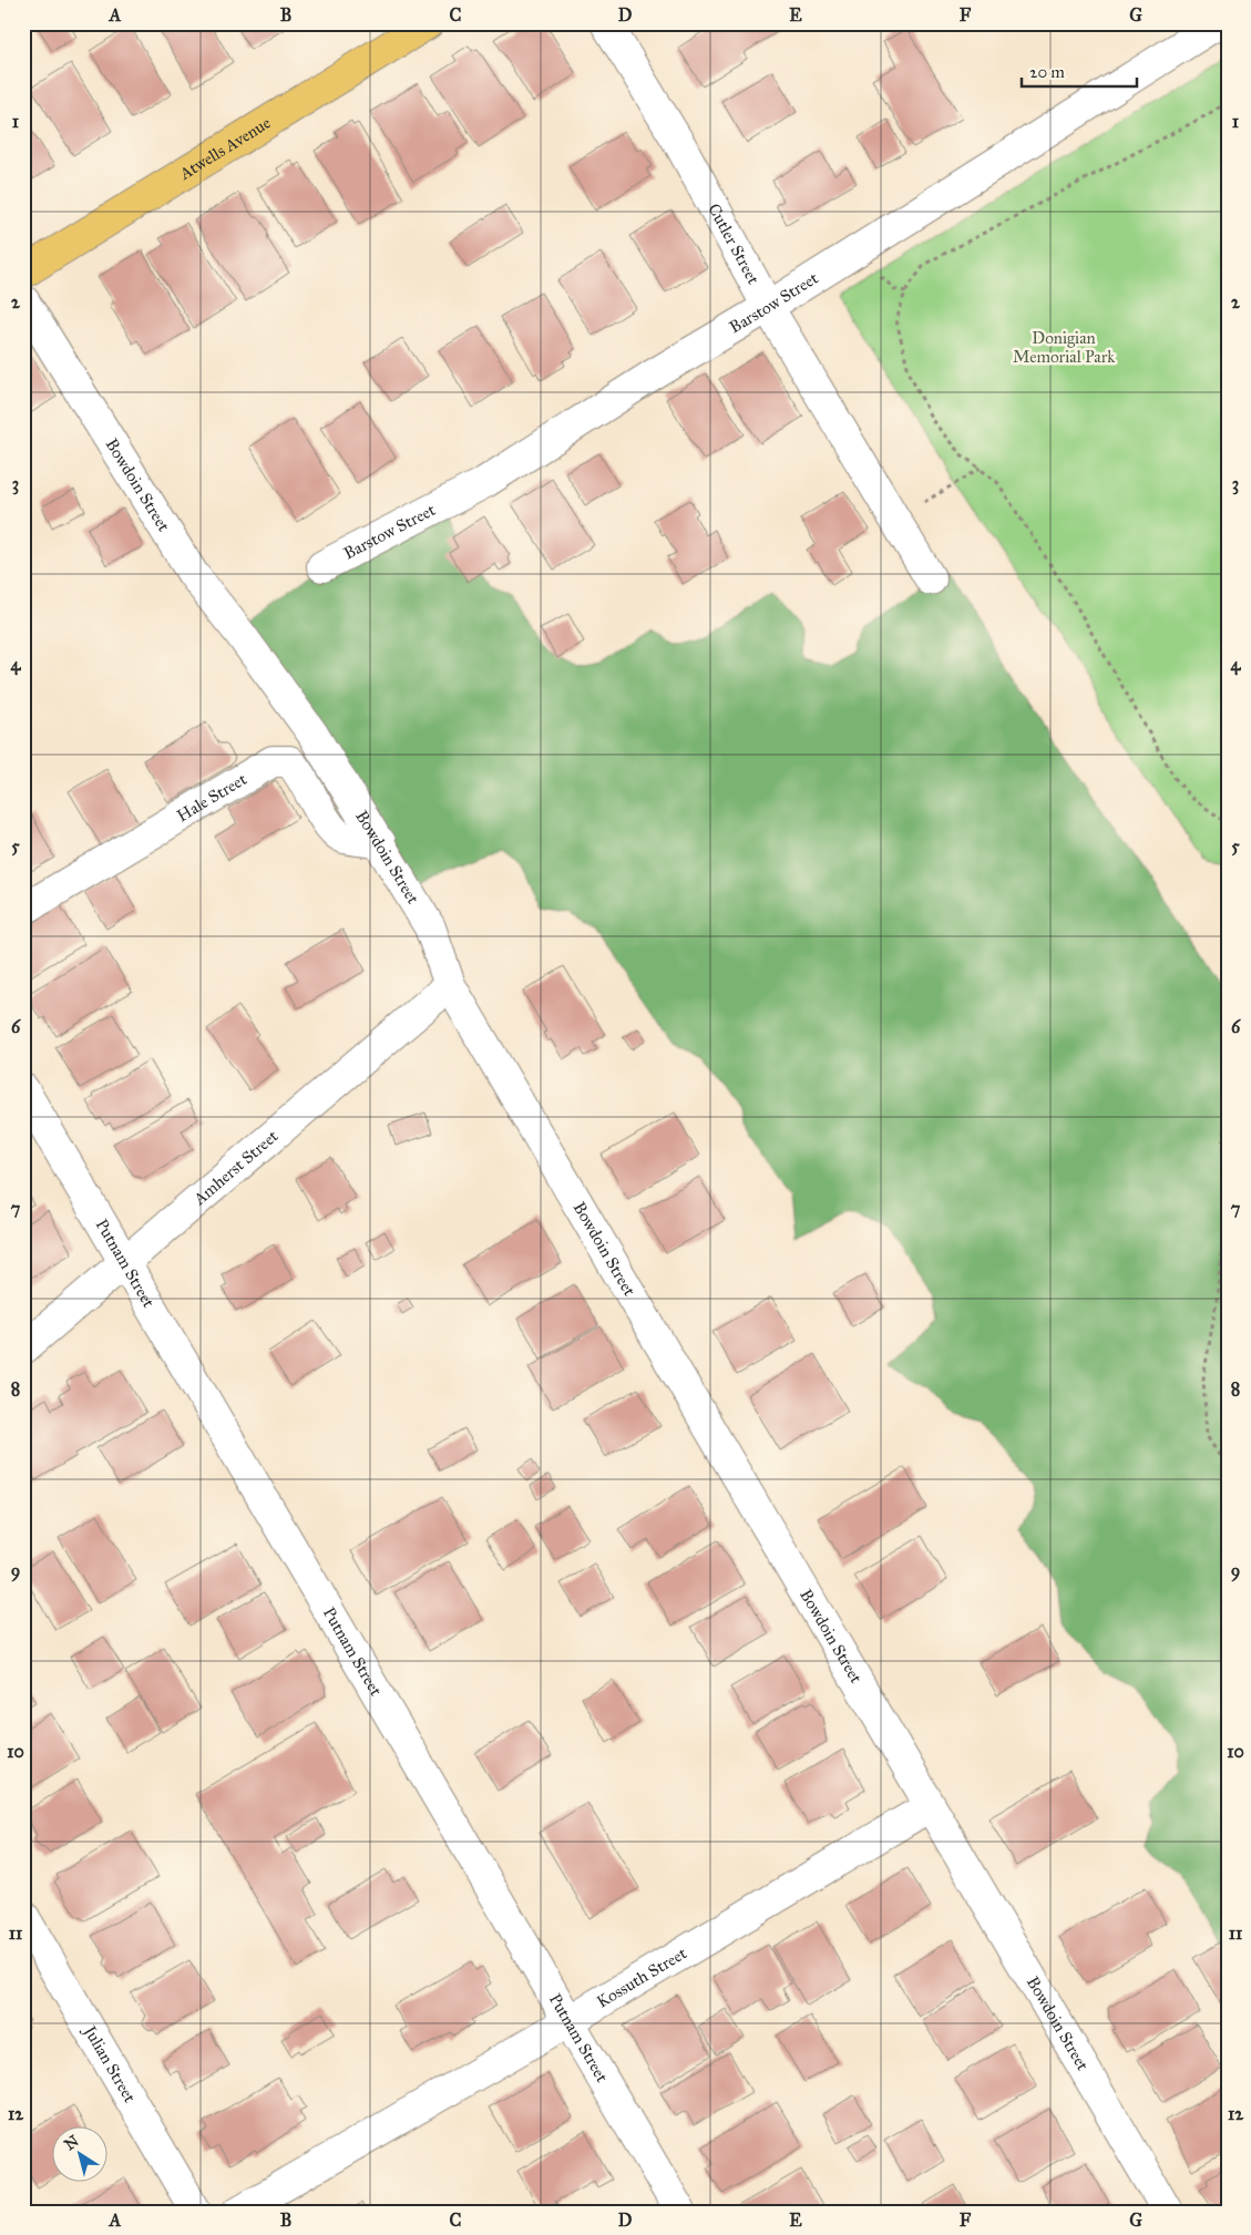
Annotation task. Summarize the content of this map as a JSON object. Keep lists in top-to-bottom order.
{
  "streets": {
    "main road": ["Atwells Avenue"],
    "street": [
      "Cutler Street",
      "Barstow Street",
      "Bowdoin Street",
      "Hale Street",
      "Amherst Street",
      "Putnam Street",
      "Kossuth Street",
      "Julian Street"
    ]
  },
  "crossings": [
    ["Cutler Street", "Barstow Street"],
    ["Bowdoin Street", "Hale Street"],
    ["Bowdoin Street", "Amherst Street"],
    ["Bowdoin Street", "Kossuth Street"],
    ["Amherst Street", "Putnam Street"],
    ["Putnam Street", "Kossuth Street"]
  ],
  "parks": ["Donigian Memorial Park"],
  "scale_bar": "20 m",
  "north": "top left",
  "grid": {
    "columns": [
      "A",
      "B",
      "C",
      "D",
      "E",
      "F",
      "G"
    ],
    "rows": [
      "1",
      "2",
      "3",
      "4",
      "5",
      "6",
      "7",
      "8",
      "9",
      "10",
      "11",
      "12"
    ]
  }
}
